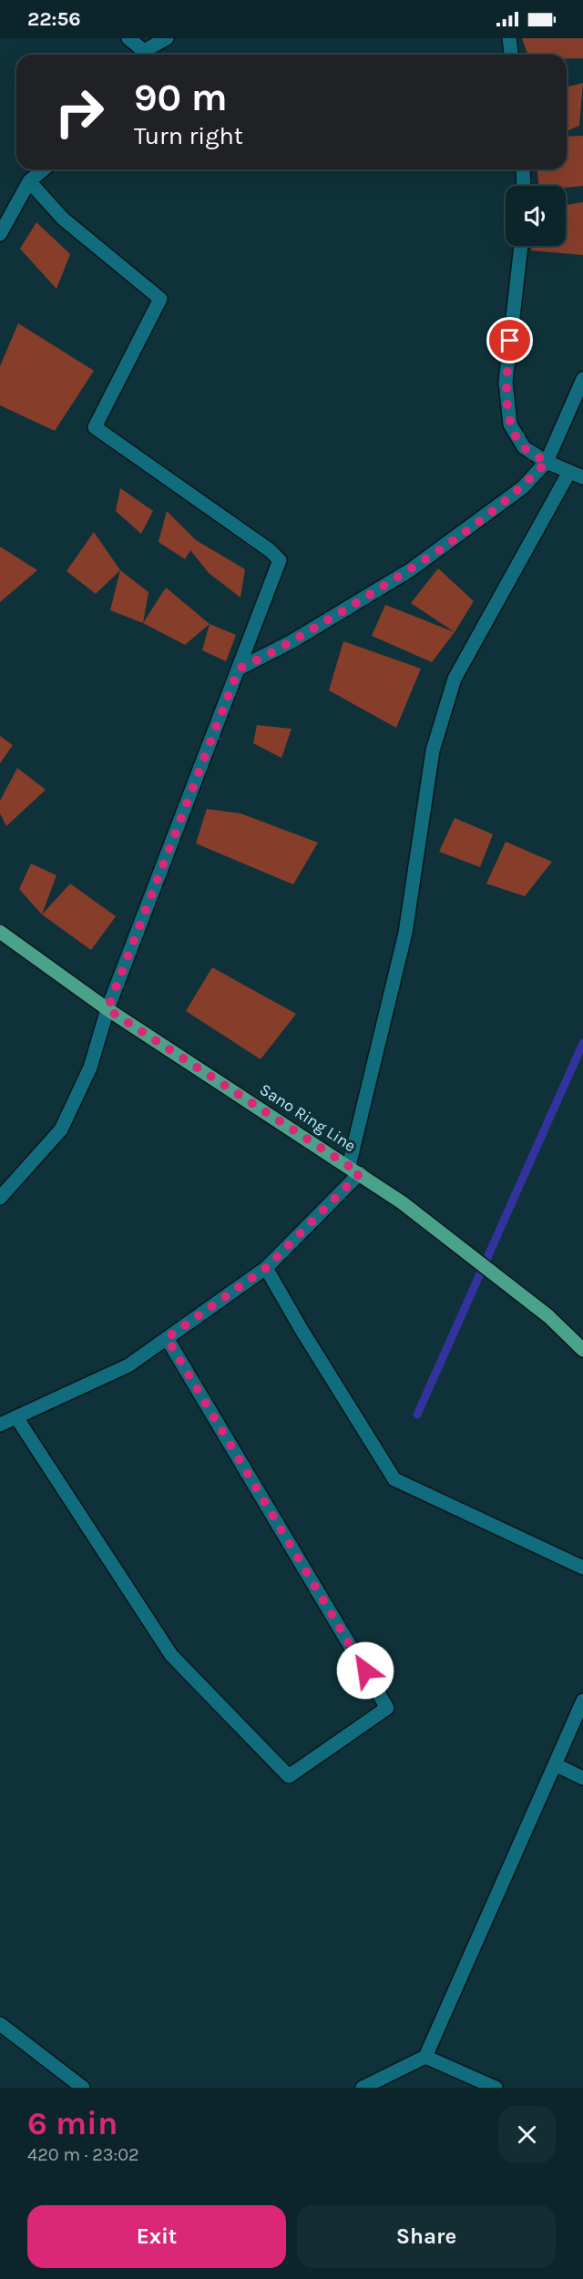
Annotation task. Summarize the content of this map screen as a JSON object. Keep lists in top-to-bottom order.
{
  "streets": {
    "main road": ["Sano Ring Line"]
  },
  "page": {
    "status": "22:56",
    "turn": ["90 m", "Turn right"],
    "heading": ["6 min", "420 m · 23:02"],
    "buttons": ["Exit", "Share"]
  }
}
